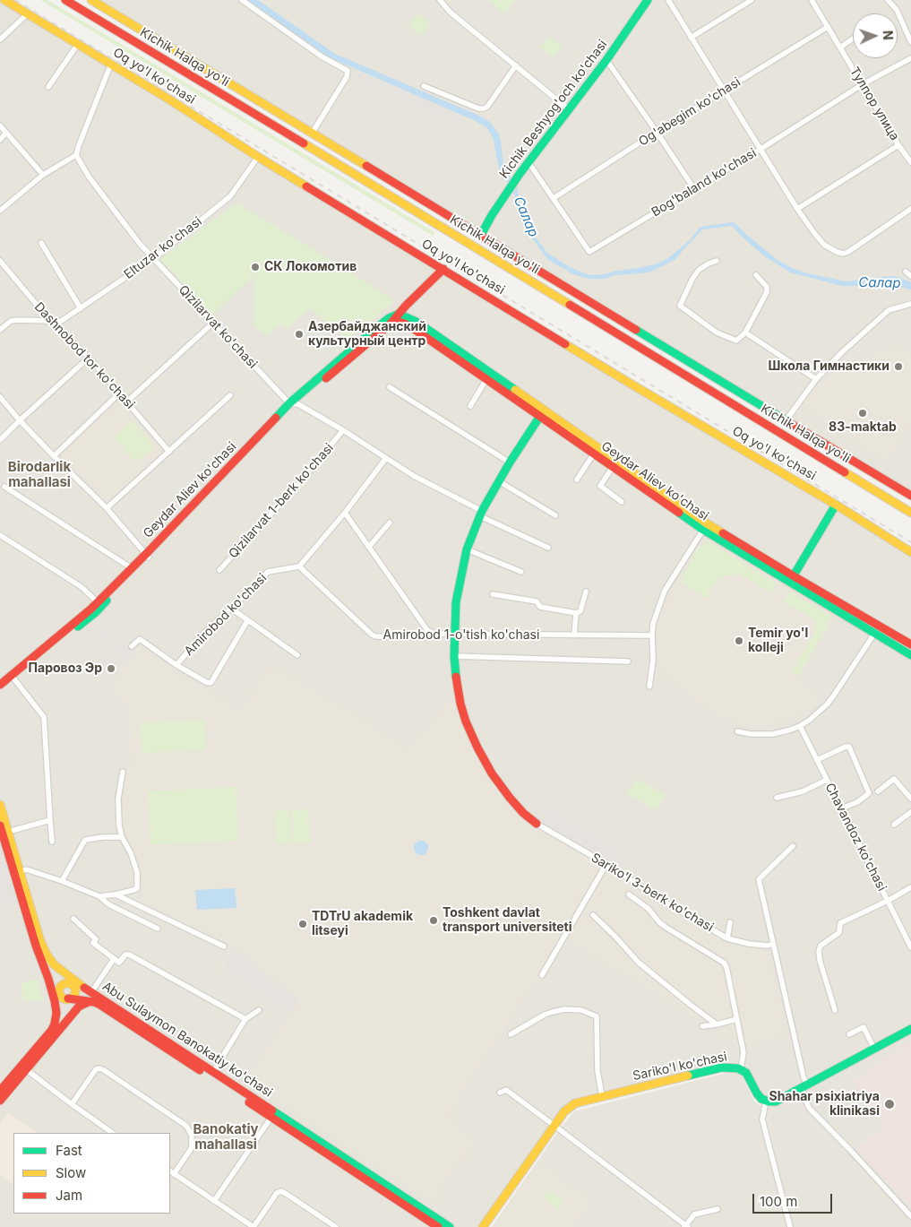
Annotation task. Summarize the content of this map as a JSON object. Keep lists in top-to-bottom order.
{
  "streets": {
    "main road": [
      "Kichik Halqa yo'li",
      "Oq yo'l ko'chasi",
      "Kichik Beshyog'och ko'chasi",
      "Geydar Aliev ko'chasi",
      "Abu Sulaymon Banokatiy ko'chasi",
      "Sariko'l ko'chasi"
    ],
    "street": [
      "Тулпор улица",
      "Og'abegim ko'chasi",
      "Bog'baland ko'chasi",
      "Eltuzar ko'chasi",
      "Qizilarvat ko'chasi",
      "Dashnobod tor ko'chasi",
      "Qizilarvat 1-berk ko'chasi",
      "Amirobod ko'chasi",
      "Amirobod 1-o'tish ko'chasi",
      "Chavandoz ko'chasi",
      "Sariko'l 3-berk ko'chasi"
    ]
  },
  "crossings": [
    ["Kichik Halqa yo'li", "Kichik Beshyog'och ko'chasi"],
    ["Oq yo'l ko'chasi", "Eltuzar ko'chasi"],
    ["Oq yo'l ko'chasi", "Geydar Aliev ko'chasi"],
    ["Тулпор улица", "Og'abegim ko'chasi"],
    ["Тулпор улица", "Bog'baland ko'chasi"],
    ["Kichik Beshyog'och ko'chasi", "Bog'baland ko'chasi"],
    ["Og'abegim ko'chasi", "Bog'baland ko'chasi"],
    ["Eltuzar ko'chasi", "Qizilarvat ko'chasi"],
    ["Eltuzar ko'chasi", "Dashnobod tor ko'chasi"],
    ["Qizilarvat ko'chasi", "Geydar Aliev ko'chasi"],
    ["Qizilarvat ko'chasi", "Qizilarvat 1-berk ko'chasi"],
    ["Amirobod ko'chasi", "Amirobod 1-o'tish ko'chasi"]
  ],
  "districts": ["Birodarlik mahallasi", "Banokatiy mahallasi"],
  "water": ["Салар"],
  "places": [
    "СК Локомотив",
    "Азербайджанский культурный центр",
    "Школа Гимнастики",
    "83-maktab",
    "Temir yo'l kolleji",
    "Паровоз Эр",
    "Toshkent davlat transport universiteti",
    "TDTrU akademik litseyi",
    "Shahar psixiatriya klinikasi"
  ],
  "legend": ["Fast", "Slow", "Jam"],
  "scale_bar": "100 m",
  "north": "right"
}
